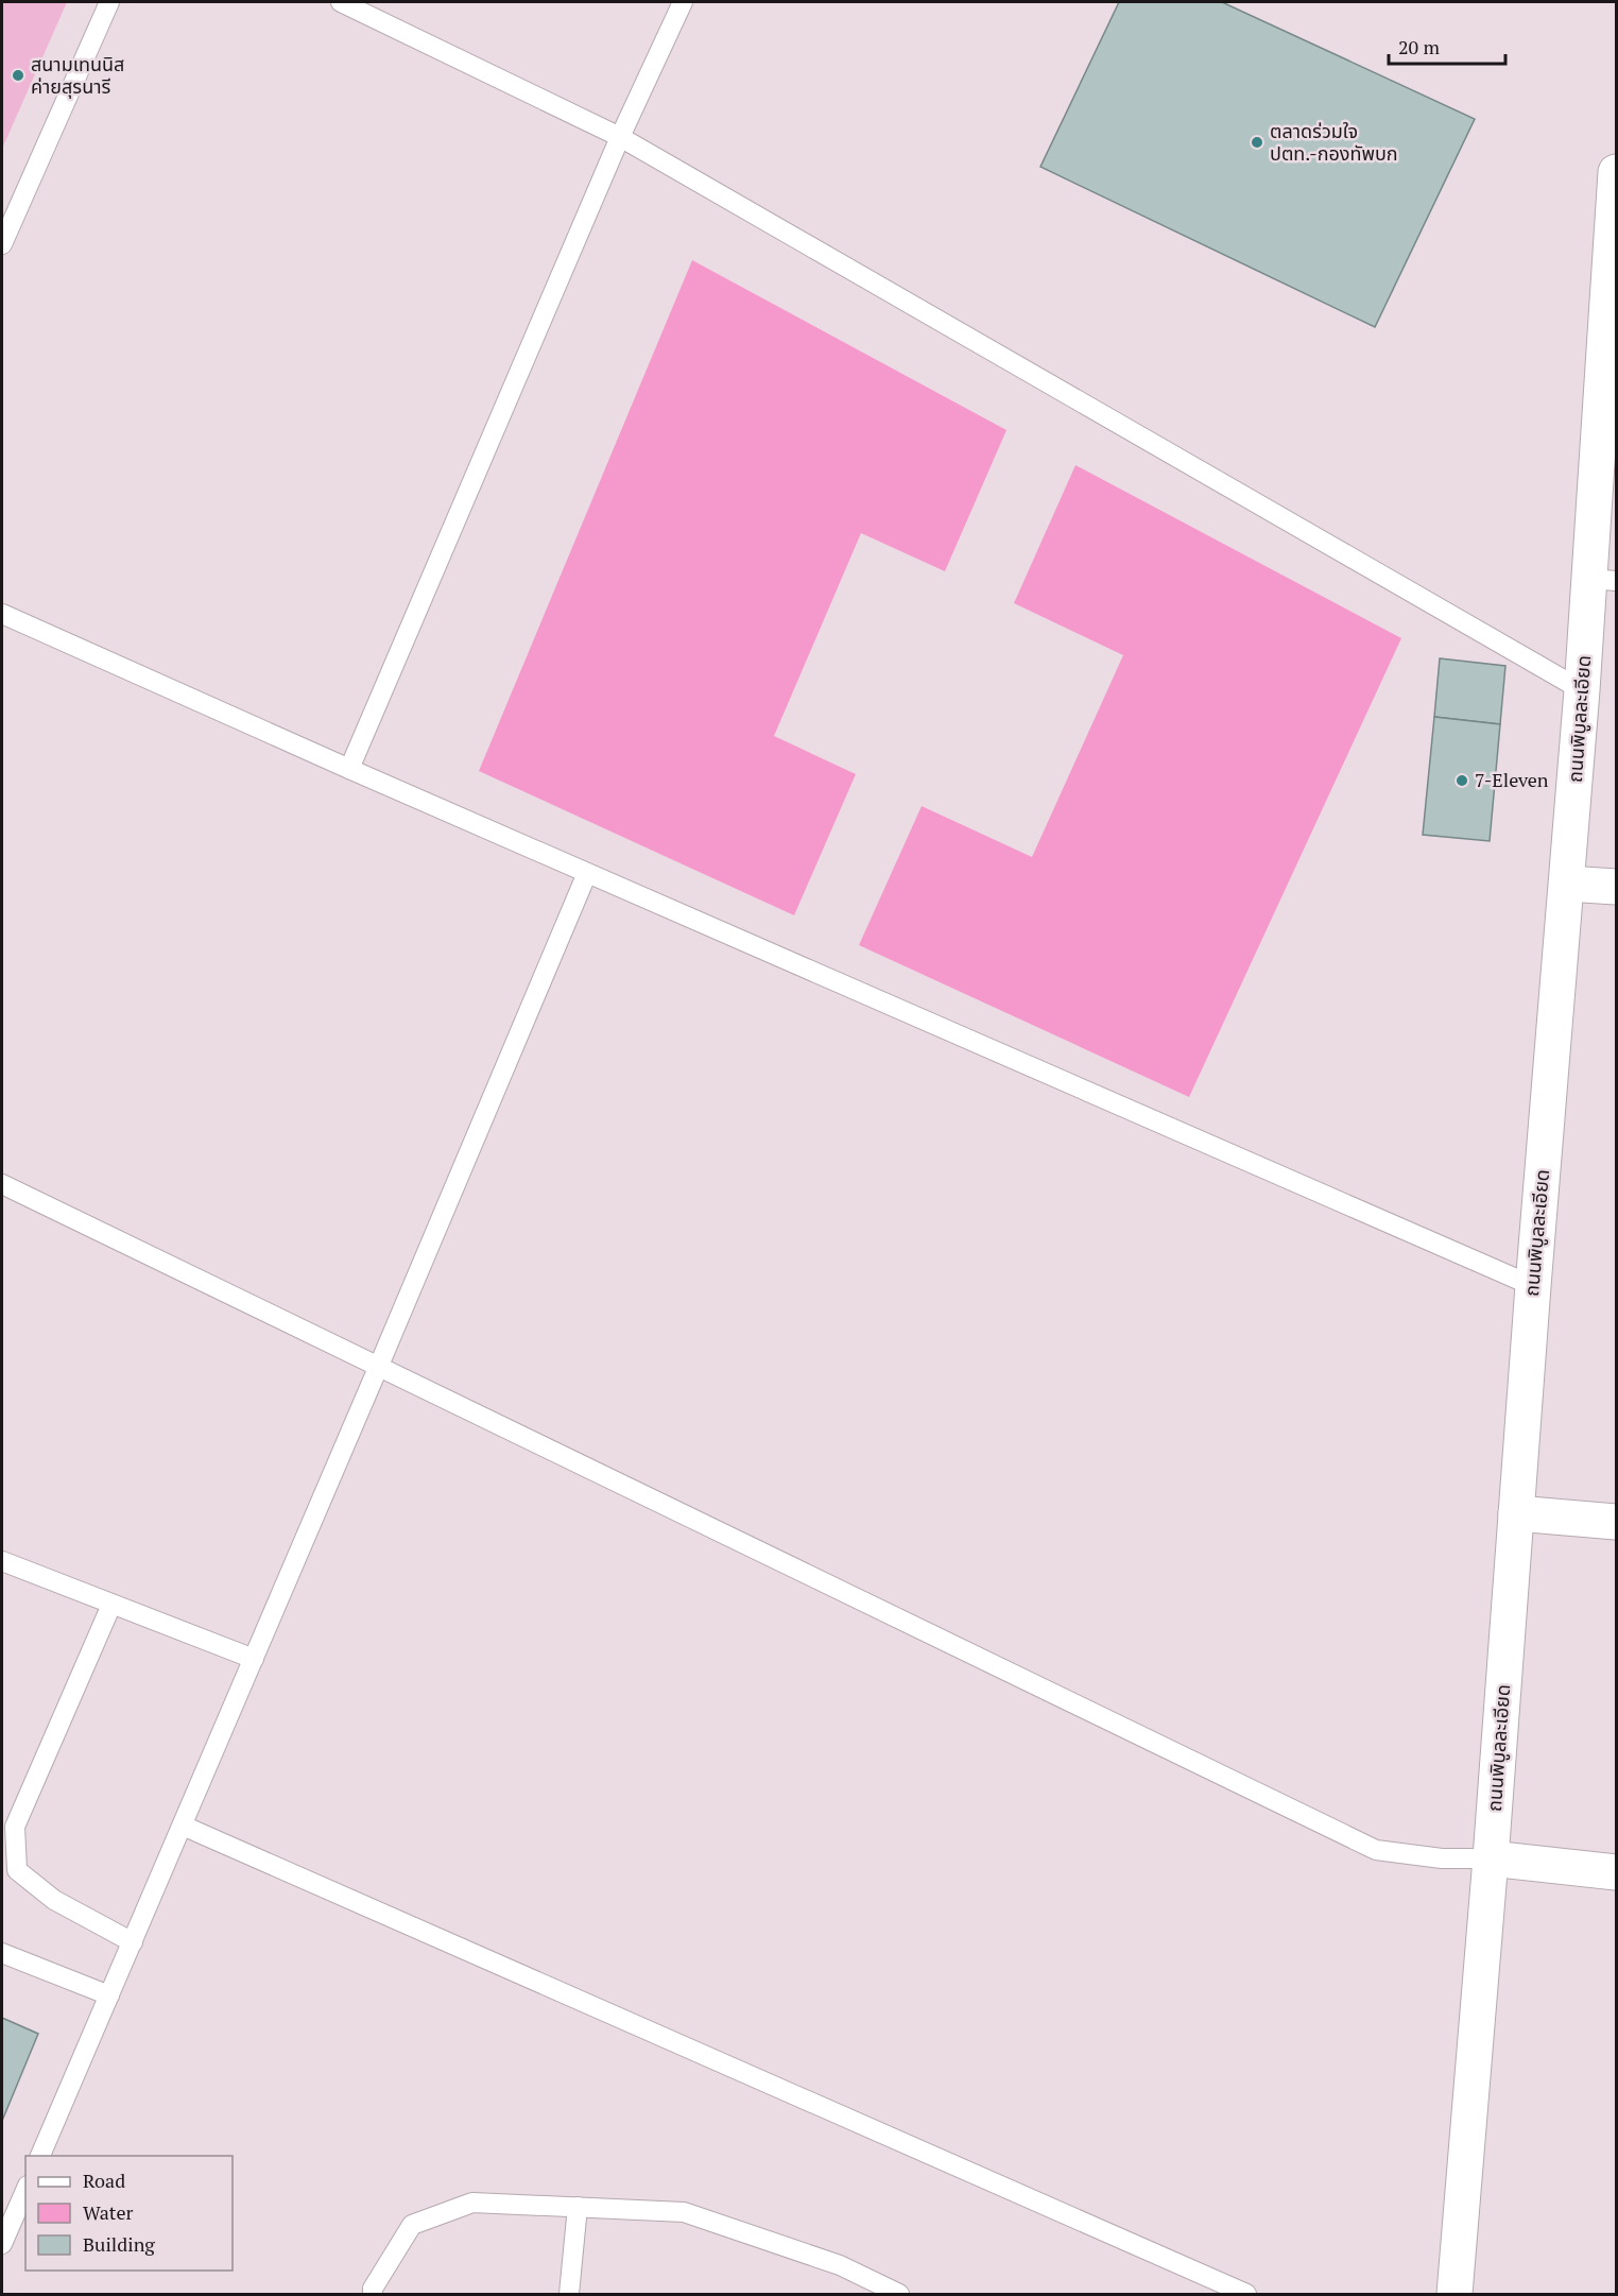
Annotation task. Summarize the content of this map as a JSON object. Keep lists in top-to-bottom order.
{
  "streets": {
    "street": ["ถนนพิบูลละเอียด"]
  },
  "places": ["สนามเทนนิส ค่ายสุรนารี", "ตลาดร่วมใจ ปตท.-กองทัพบก", "7-Eleven"],
  "legend": ["Road", "Water", "Building"],
  "scale_bar": "20 m"
}
